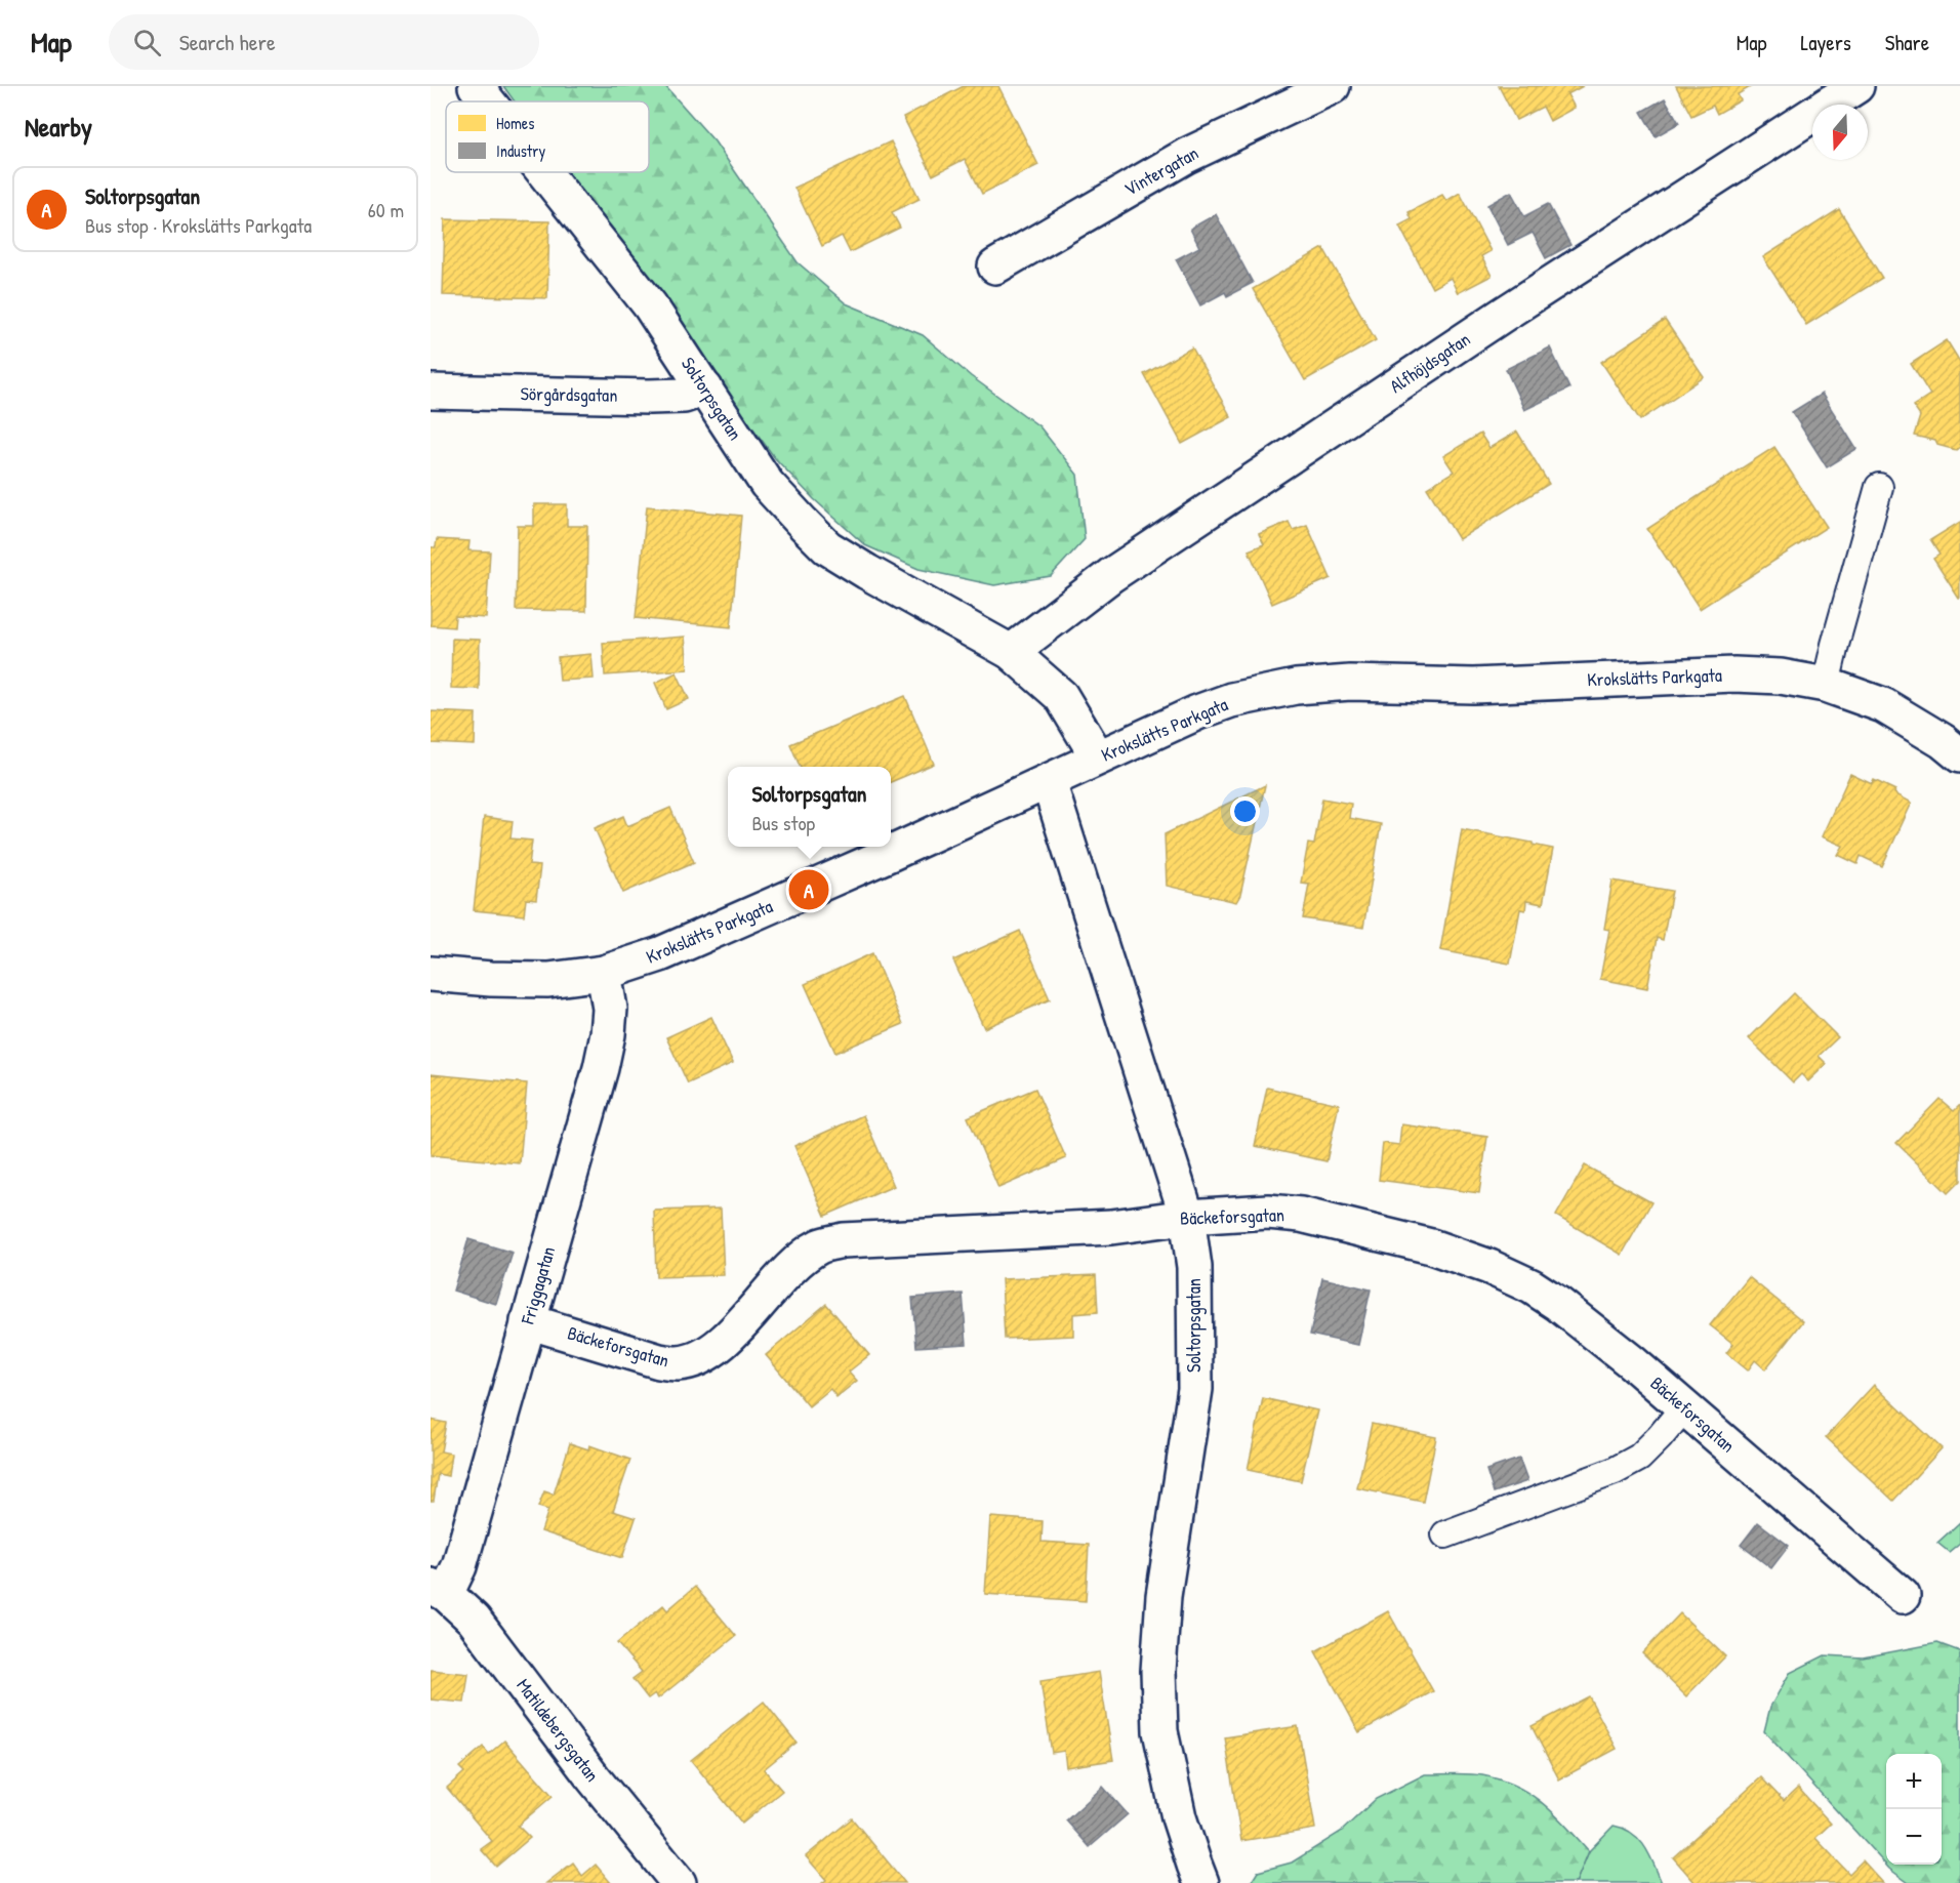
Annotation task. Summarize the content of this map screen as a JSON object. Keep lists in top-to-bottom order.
{
  "streets": {
    "street": [
      "Vintergatan",
      "Alfhöjdsgatan",
      "Sörgårdsgatan",
      "Soltorpsgatan",
      "Krokslätts Parkgata",
      "Bäckeforsgatan",
      "Friggagatan",
      "Matildebergsgatan"
    ]
  },
  "crossings": [
    ["Alfhöjdsgatan", "Soltorpsgatan"],
    ["Sörgårdsgatan", "Soltorpsgatan"],
    ["Soltorpsgatan", "Krokslätts Parkgata"],
    ["Soltorpsgatan", "Bäckeforsgatan"],
    ["Krokslätts Parkgata", "Friggagatan"],
    ["Bäckeforsgatan", "Friggagatan"],
    ["Friggagatan", "Matildebergsgatan"]
  ],
  "legend": ["Homes", "Industry"],
  "north": "bottom",
  "page": {
    "header": "Map",
    "search": "Search here",
    "nav": ["Map", "Layers", "Share"],
    "heading": "Nearby",
    "list": [
      {
        "mark": "A",
        "name": "Soltorpsgatan",
        "note": "Bus stop · Krokslätts Parkgata",
        "value": "60 m"
      }
    ],
    "popup": ["Soltorpsgatan", "Bus stop"],
    "pins": "A",
    "map_buttons": ["+", "−"]
  }
}
